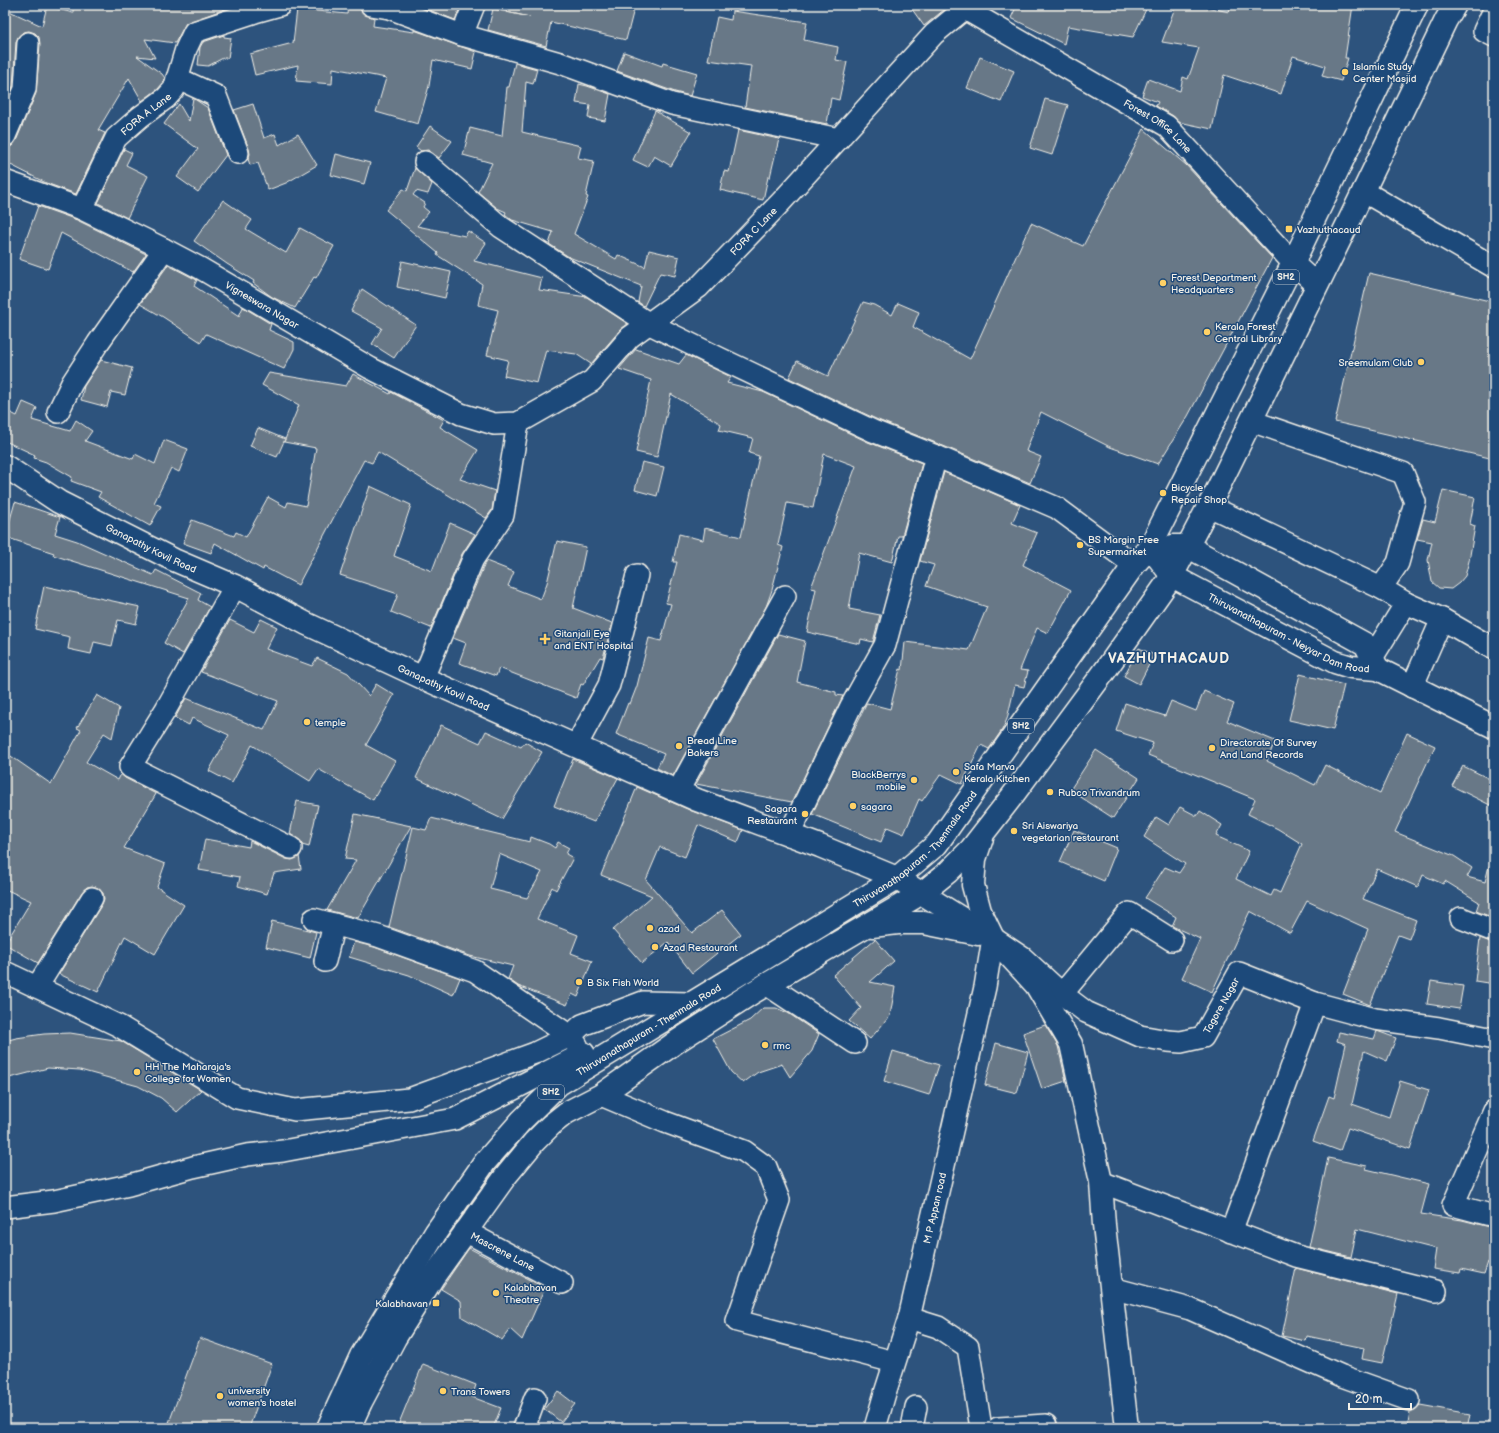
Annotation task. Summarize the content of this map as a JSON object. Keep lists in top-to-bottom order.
{
  "streets": {
    "main road": [
      "SH2",
      "Ganapathy Kovil Road",
      "Thiruvanathapuram - Neyyar Dam Road",
      "Thiruvanathapuram - Thenmala Road"
    ],
    "street": [
      "FORA A Lane",
      "Forest Office Lane",
      "FORA C Lane",
      "Vigneswara Nagar",
      "Tagore Nagar",
      "M P Appan road",
      "Mascrene Lane"
    ]
  },
  "crossings": [
    ["FORA A Lane", "Vigneswara Nagar"],
    ["Forest Office Lane", "FORA C Lane"],
    ["Forest Office Lane", "Thiruvanathapuram - Thenmala Road"],
    ["FORA C Lane", "Vigneswara Nagar"],
    ["Ganapathy Kovil Road", "Thiruvanathapuram - Thenmala Road"],
    ["Ganapathy Kovil Road", "Tagore Nagar"],
    ["Ganapathy Kovil Road", "M P Appan road"],
    ["Tagore Nagar", "M P Appan road"]
  ],
  "districts": ["VAZHUTHACAUD"],
  "places": {
    "other": [
      "Islamic Study Center Masjid",
      "Forest Department Headquarters",
      "Kerala Forest Central Library",
      "Sreemulam Club",
      "Bicycle Repair Shop",
      "BS Margin Free Supermarket",
      "temple",
      "Bread Line Bakers",
      "Directorate Of Survey And Land Records",
      "Safa Marva Kerala Kitchen",
      "BlackBerrys mobile",
      "Rubco Trivandrum",
      "sagara",
      "Sagara Restaurant",
      "Sri Aiswariya vegetarian restaurant",
      "azad",
      "Azad Restaurant",
      "B Six Fish World",
      "rmc",
      "HH The Maharaja's College for Women",
      "Kalabhavan Theatre",
      "Trans Towers",
      "university women's hostel"
    ],
    "transit": ["Vazhuthacaud", "Kalabhavan"],
    "health": ["Gitanjali Eye and ENT Hospital"]
  },
  "scale_bar": "20 m"
}
